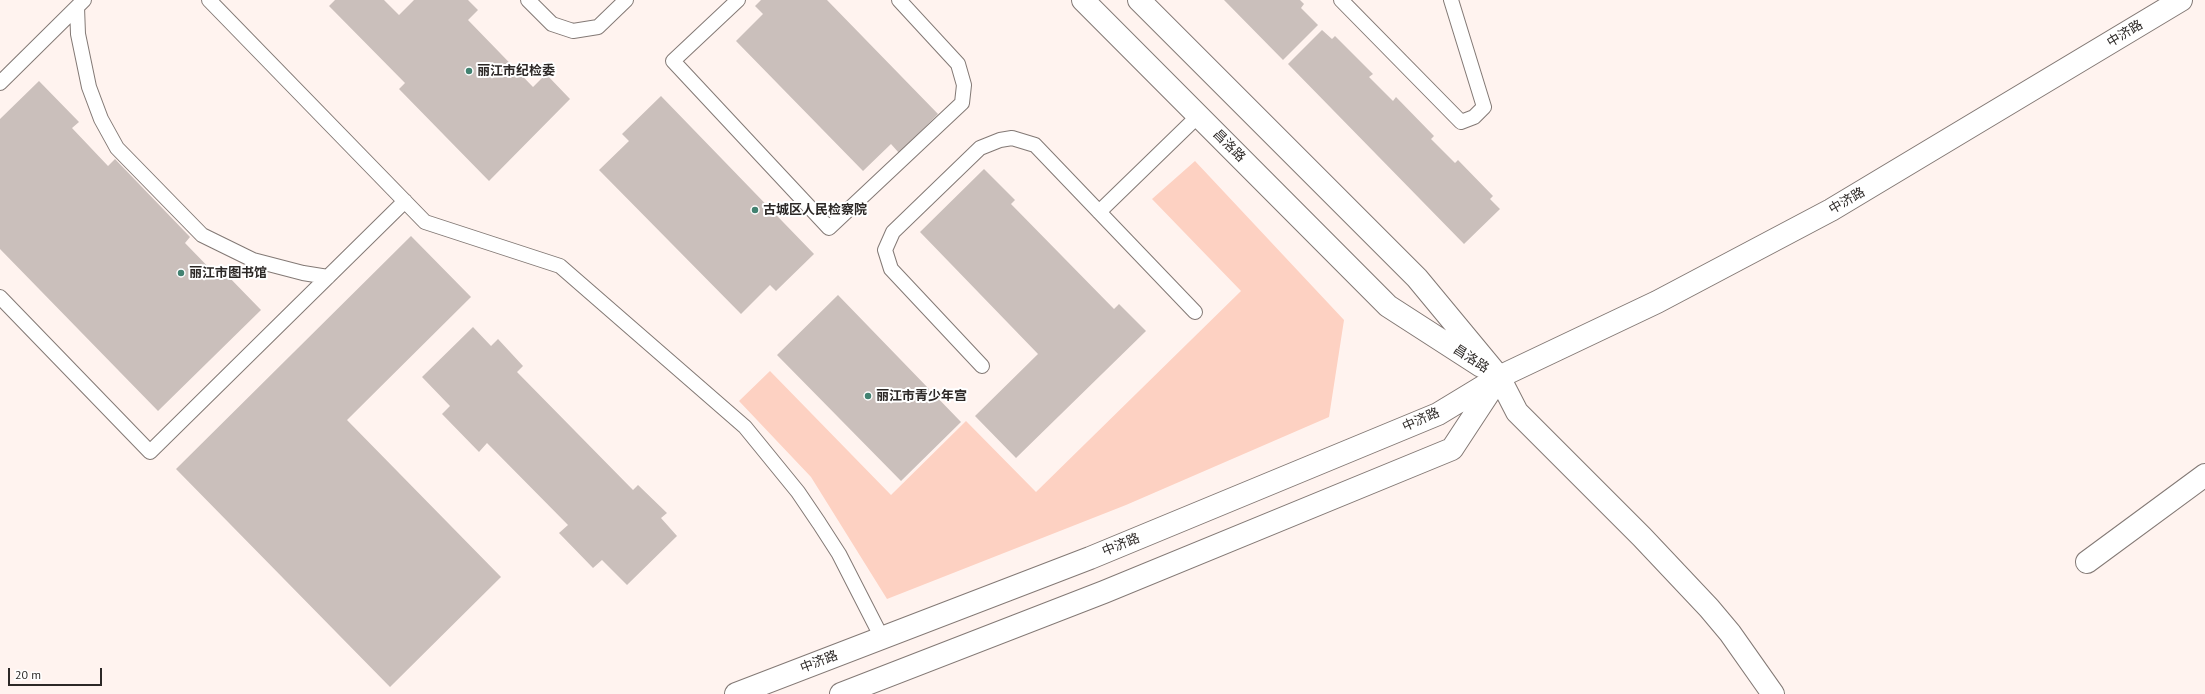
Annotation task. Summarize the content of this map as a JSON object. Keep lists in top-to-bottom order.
{
  "streets": {
    "street": ["中济路", "昌洛路"]
  },
  "crossings": [
    ["中济路", "昌洛路"]
  ],
  "places": [
    "丽江市纪检委",
    "古城区人民检察院",
    "丽江市图书馆",
    "丽江市青少年宫"
  ],
  "scale_bar": "20 m"
}
